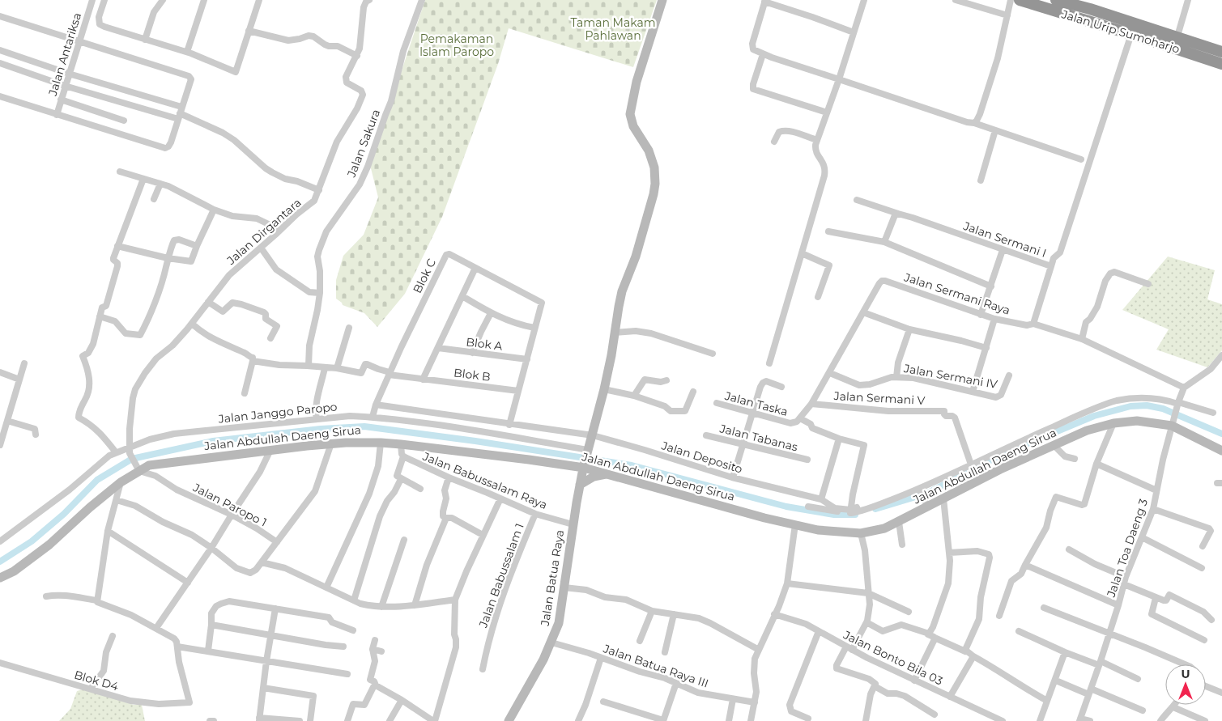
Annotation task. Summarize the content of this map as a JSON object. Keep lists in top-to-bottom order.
{
  "streets": {
    "highway": ["Jalan Urip Sumoharjo"],
    "main road": ["Jalan Abdullah Daeng Sirua", "Jalan Batua Raya"],
    "street": [
      "Jalan Antariksa",
      "Jalan Sakura",
      "Jalan Dirgantara",
      "Jalan Sermani I",
      "Blok C",
      "Jalan Sermani Raya",
      "Blok A",
      "Blok B",
      "Jalan Sermani IV",
      "Jalan Sermani V",
      "Jalan Taska",
      "Jalan Janggo Paropo",
      "Jalan Tabanas",
      "Jalan Deposito",
      "Jalan Babussalam Raya",
      "Jalan Paropo 1",
      "Jalan Toa Daeng 3",
      "Jalan Babussalam 1",
      "Jalan Bonto Bila 03",
      "Jalan Batua Raya III",
      "Blok D4"
    ]
  },
  "crossings": [
    ["Jalan Dirgantara", "Jalan Janggo Paropo"],
    ["Jalan Sermani I", "Jalan Sermani Raya"],
    ["Blok C", "Blok B"],
    ["Jalan Sermani Raya", "Jalan Sermani IV"],
    ["Jalan Sermani Raya", "Jalan Sermani V"],
    ["Jalan Sermani Raya", "Jalan Taska"],
    ["Jalan Sermani Raya", "Jalan Toa Daeng 3"],
    ["Jalan Janggo Paropo", "Jalan Batua Raya"],
    ["Jalan Abdullah Daeng Sirua", "Jalan Paropo 1"],
    ["Jalan Abdullah Daeng Sirua", "Jalan Toa Daeng 3"],
    ["Jalan Abdullah Daeng Sirua", "Jalan Batua Raya"],
    ["Jalan Deposito", "Jalan Batua Raya"],
    ["Jalan Babussalam Raya", "Jalan Babussalam 1"],
    ["Jalan Babussalam Raya", "Jalan Batua Raya"],
    ["Jalan Batua Raya", "Jalan Batua Raya III"]
  ],
  "parks": ["Taman Makam Pahlawan", "Pemakaman Islam Paropo"],
  "north": "top"
}
